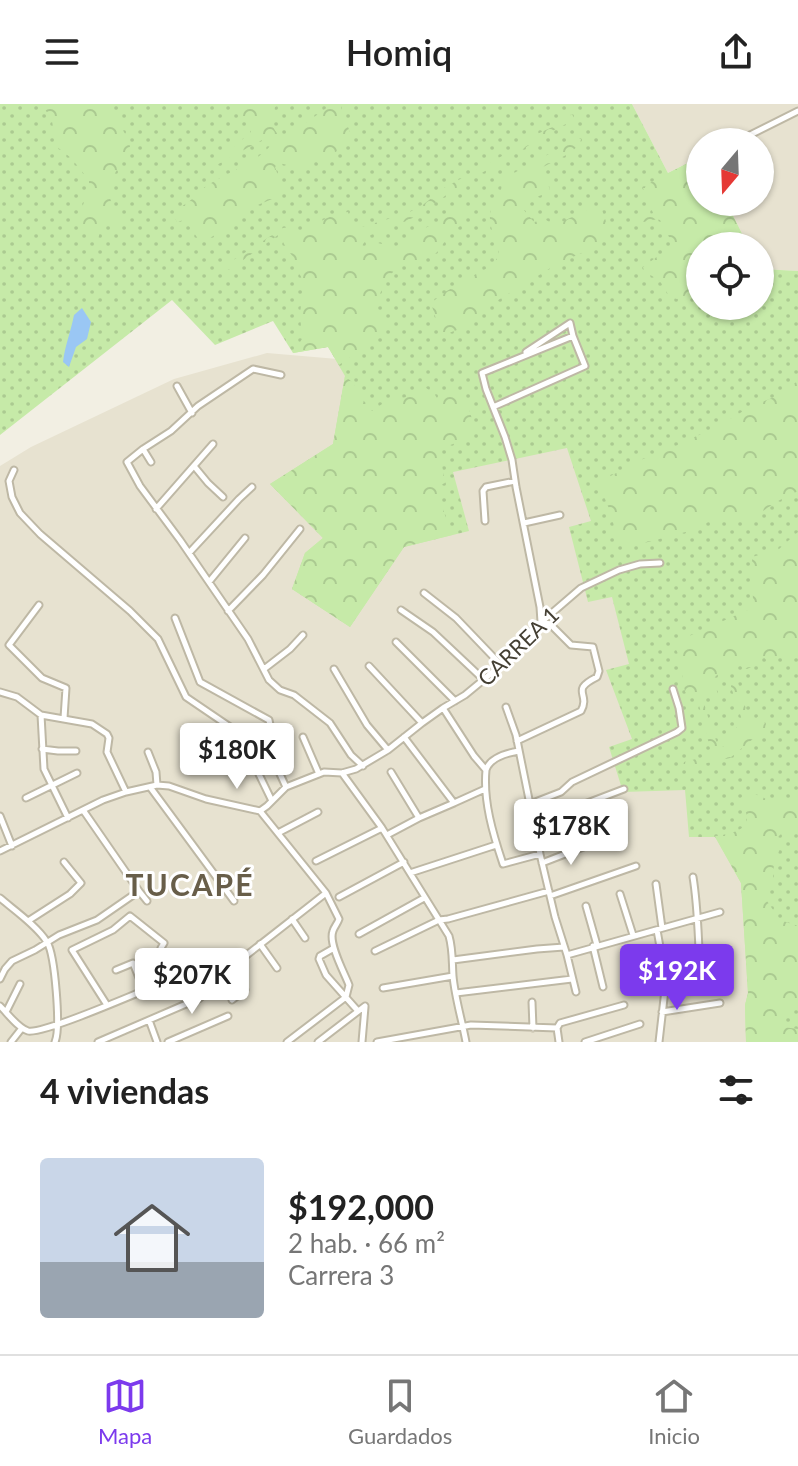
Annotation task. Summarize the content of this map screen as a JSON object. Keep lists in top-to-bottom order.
{
  "streets": {
    "street": ["CARREA 1"]
  },
  "districts": ["TUCAPÉ"],
  "north": "bottom",
  "page": {
    "header": "Homiq",
    "price": [
      "$180K",
      "$178K",
      "$192K",
      "$207K"
    ],
    "heading": "4 viviendas",
    "list": [
      {
        "name": "$192,000",
        "note": "2 hab. · 66 m² · Carrera 3"
      }
    ],
    "tabs": ["Mapa", "Guardados", "Inicio"]
  }
}
